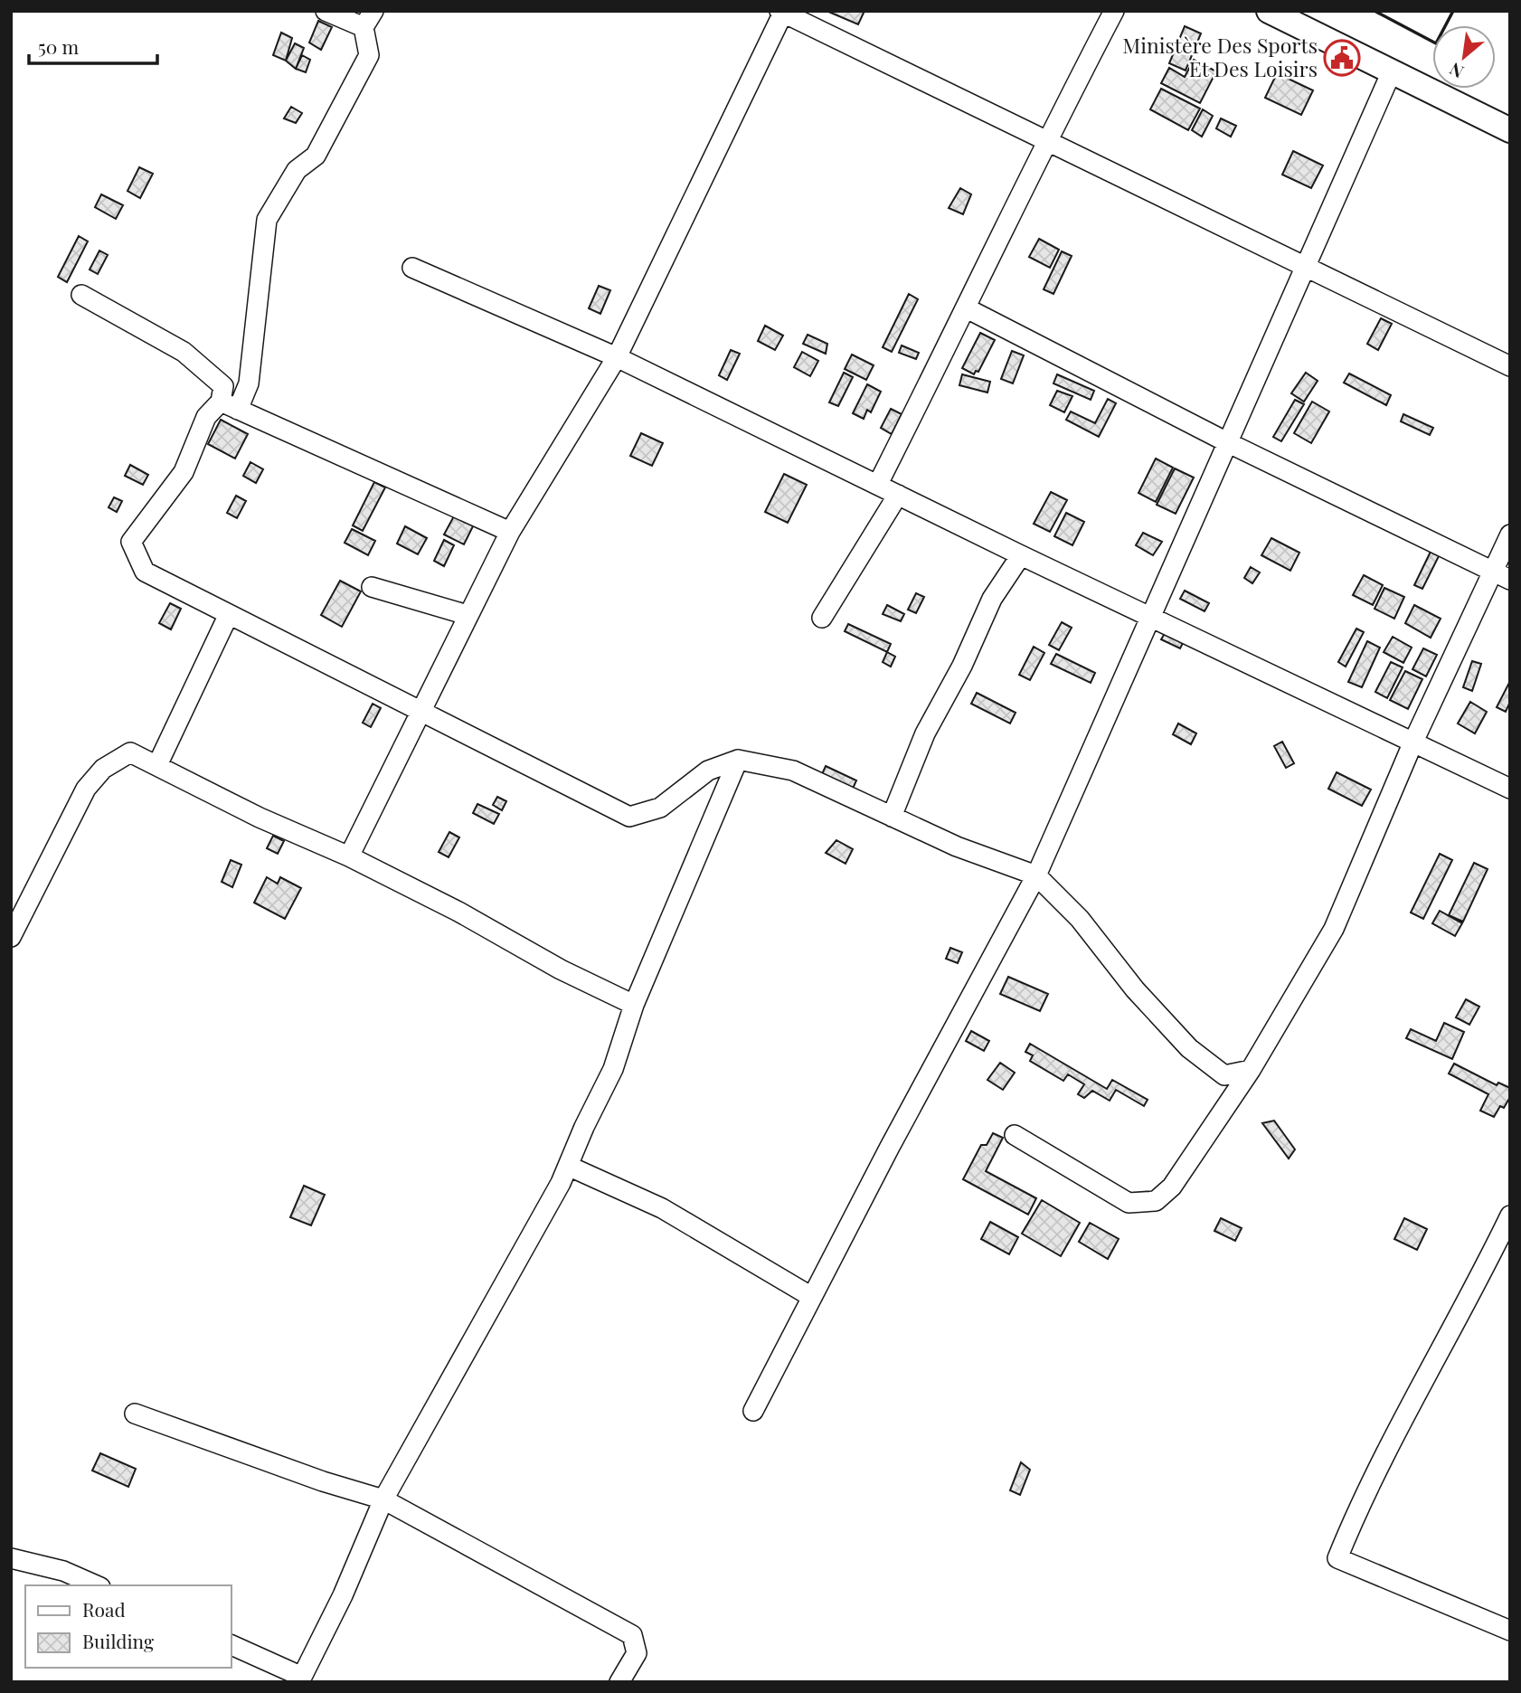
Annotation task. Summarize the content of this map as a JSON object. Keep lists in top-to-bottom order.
{
  "places": {
    "public building": ["Ministère Des Sports Et Des Loisirs"]
  },
  "legend": ["Road", "Building"],
  "scale_bar": "50 m",
  "north": "bottom left"
}
